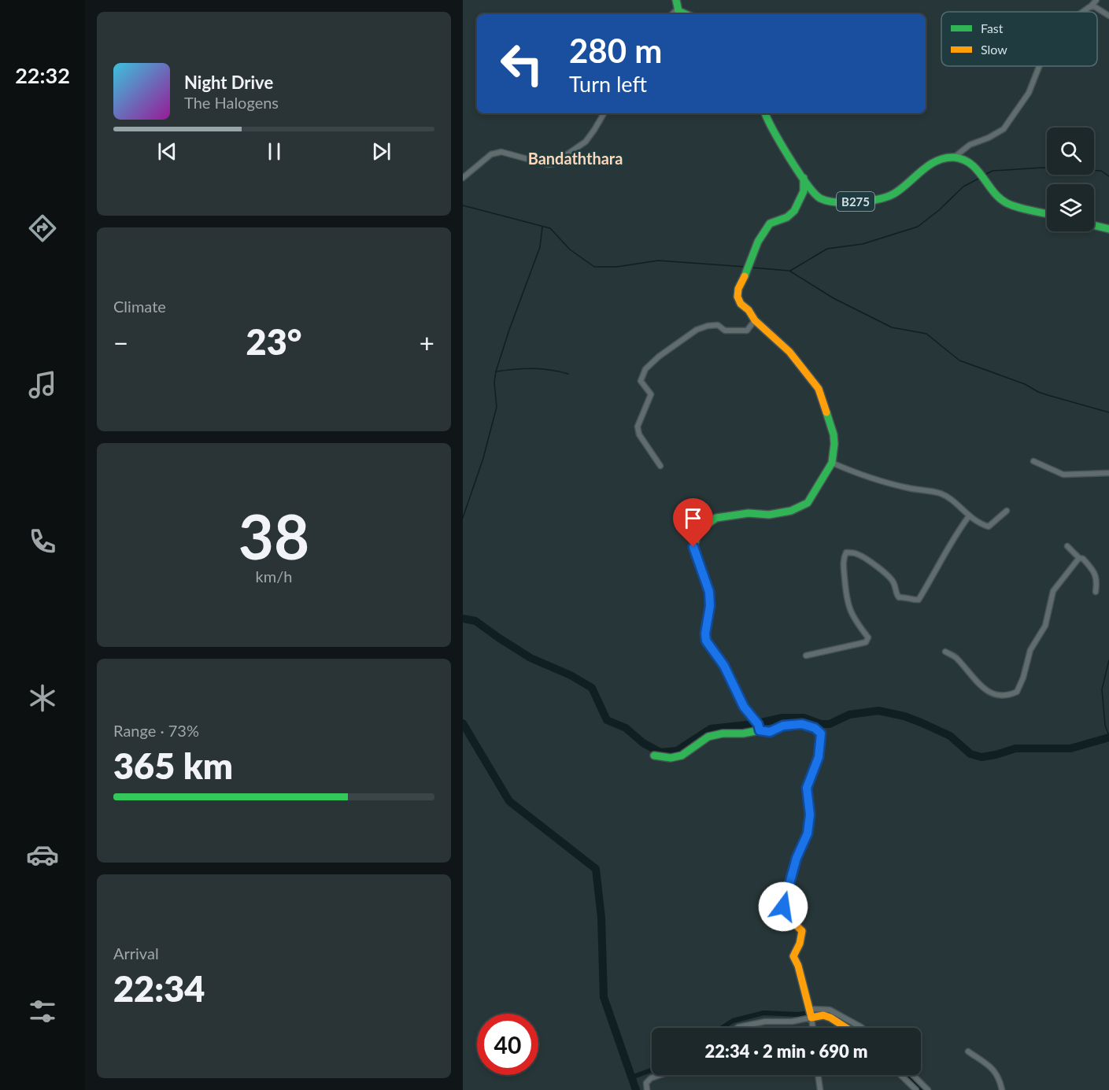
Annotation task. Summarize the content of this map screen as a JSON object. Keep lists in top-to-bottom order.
{
  "streets": {
    "street": ["B275"]
  },
  "districts": ["Bandaththara"],
  "legend": ["Fast", "Slow"],
  "page": {
    "tabs": "22:32",
    "turn": ["280 m", "Turn left"],
    "song": ["Night Drive", "The Halogens"],
    "tile": [
      "Climate",
      ["38", "km/h"],
      ["Range · 73%", "365 km"],
      ["Arrival", "22:34"]
    ],
    "heat": ["−", "23°", "+"],
    "limit": "40",
    "trip": "22:34 · 2 min · 690 m"
  }
}
